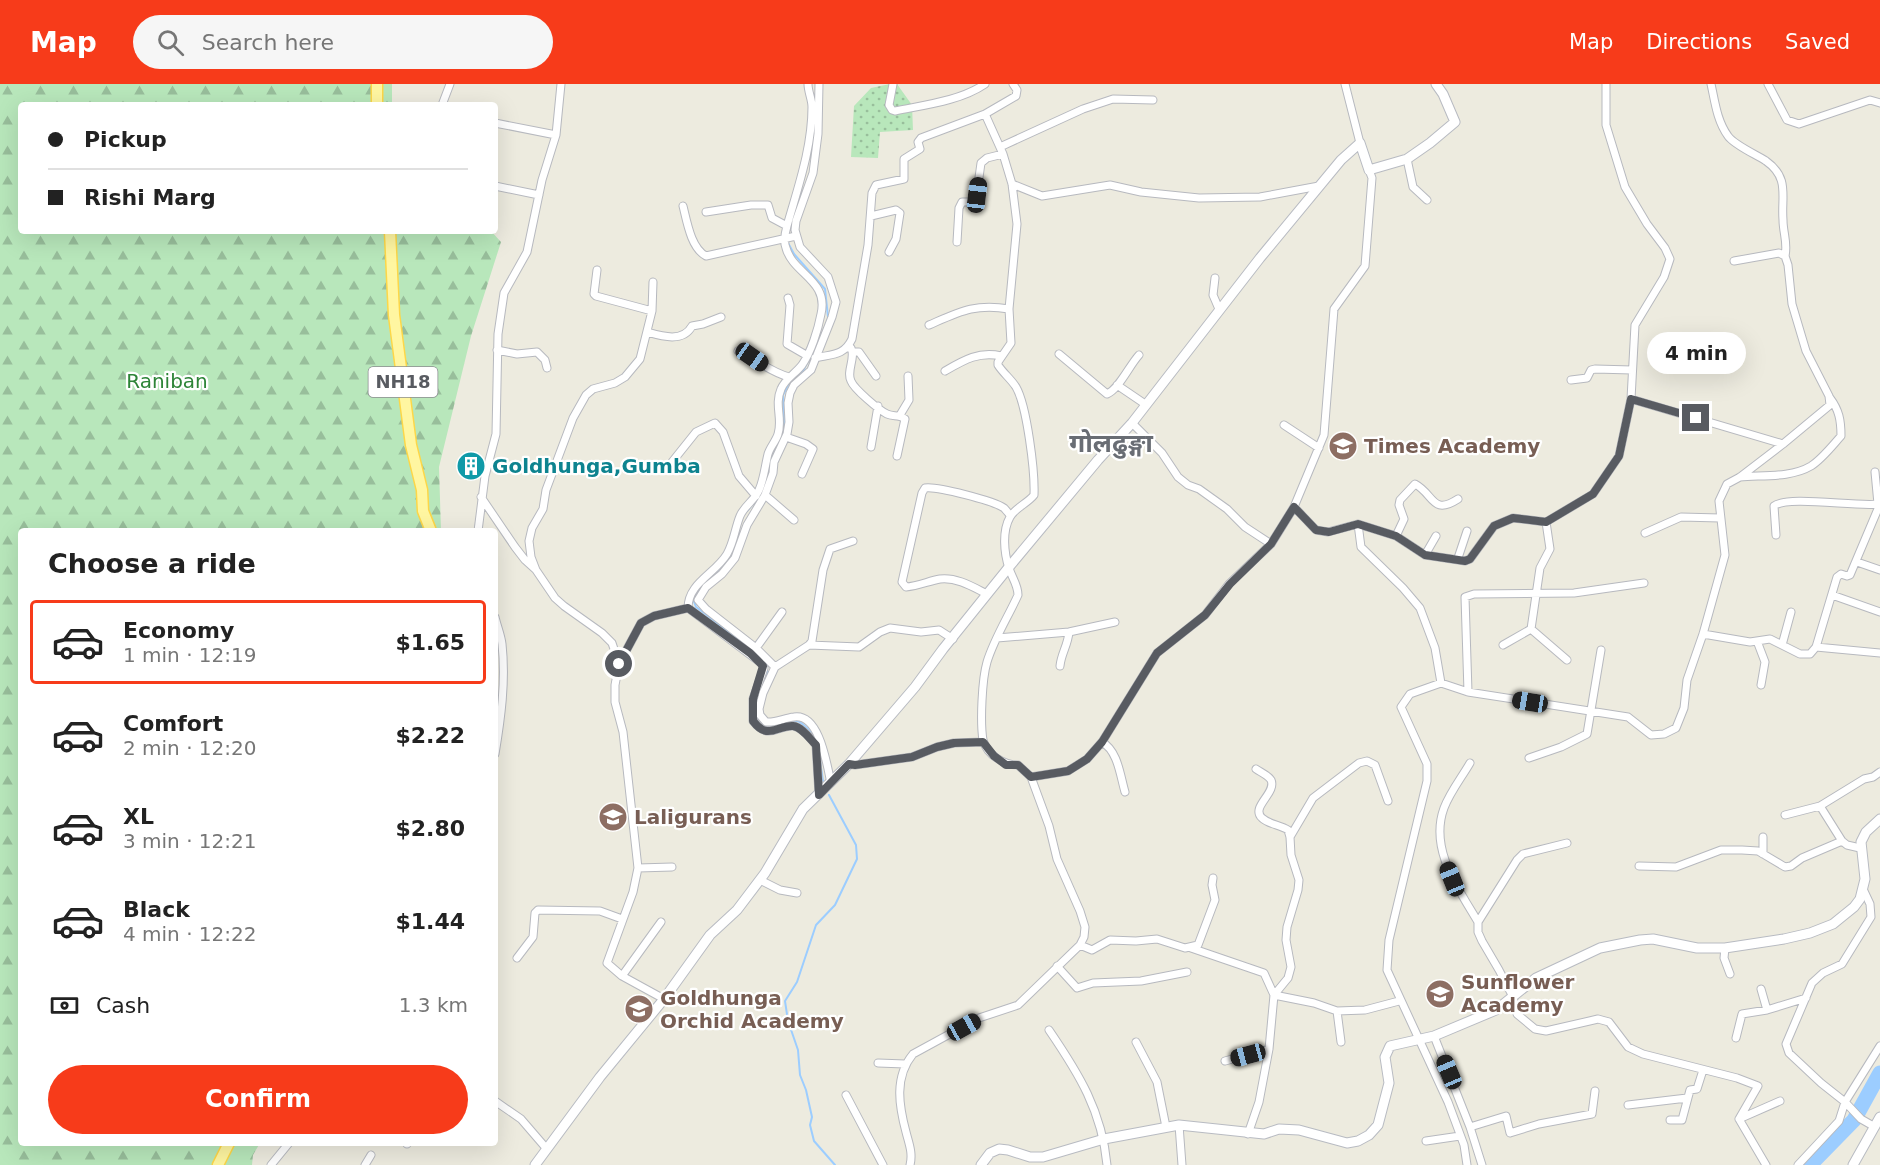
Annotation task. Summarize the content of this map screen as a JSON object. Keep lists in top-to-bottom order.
{
  "streets": {
    "main road": ["NH18"]
  },
  "districts": ["गोलढुङ्गा"],
  "parks": ["Raniban"],
  "places": {
    "school or university": [
      "Times Academy",
      "Laligurans",
      "Sunflower Academy",
      "Goldhunga Orchid Academy"
    ],
    "building": ["Goldhunga,Gumba"]
  },
  "page": {
    "header": "Map",
    "search": "Search here",
    "nav": ["Map", "Directions", "Saved"],
    "banner": ["Pickup", "Rishi Marg"],
    "bubble": "4 min",
    "heading": "Choose a ride",
    "list": [
      {
        "name": "Economy",
        "note": "1 min · 12:19",
        "value": "$1.65"
      },
      {
        "name": "Comfort",
        "note": "2 min · 12:20",
        "value": "$2.22"
      },
      {
        "name": "XL",
        "note": "3 min · 12:21",
        "value": "$2.80"
      },
      {
        "name": "Black",
        "note": "4 min · 12:22",
        "value": "$1.44"
      }
    ],
    "pay": ["Cash", "1.3 km"],
    "buttons": "Confirm"
  }
}
